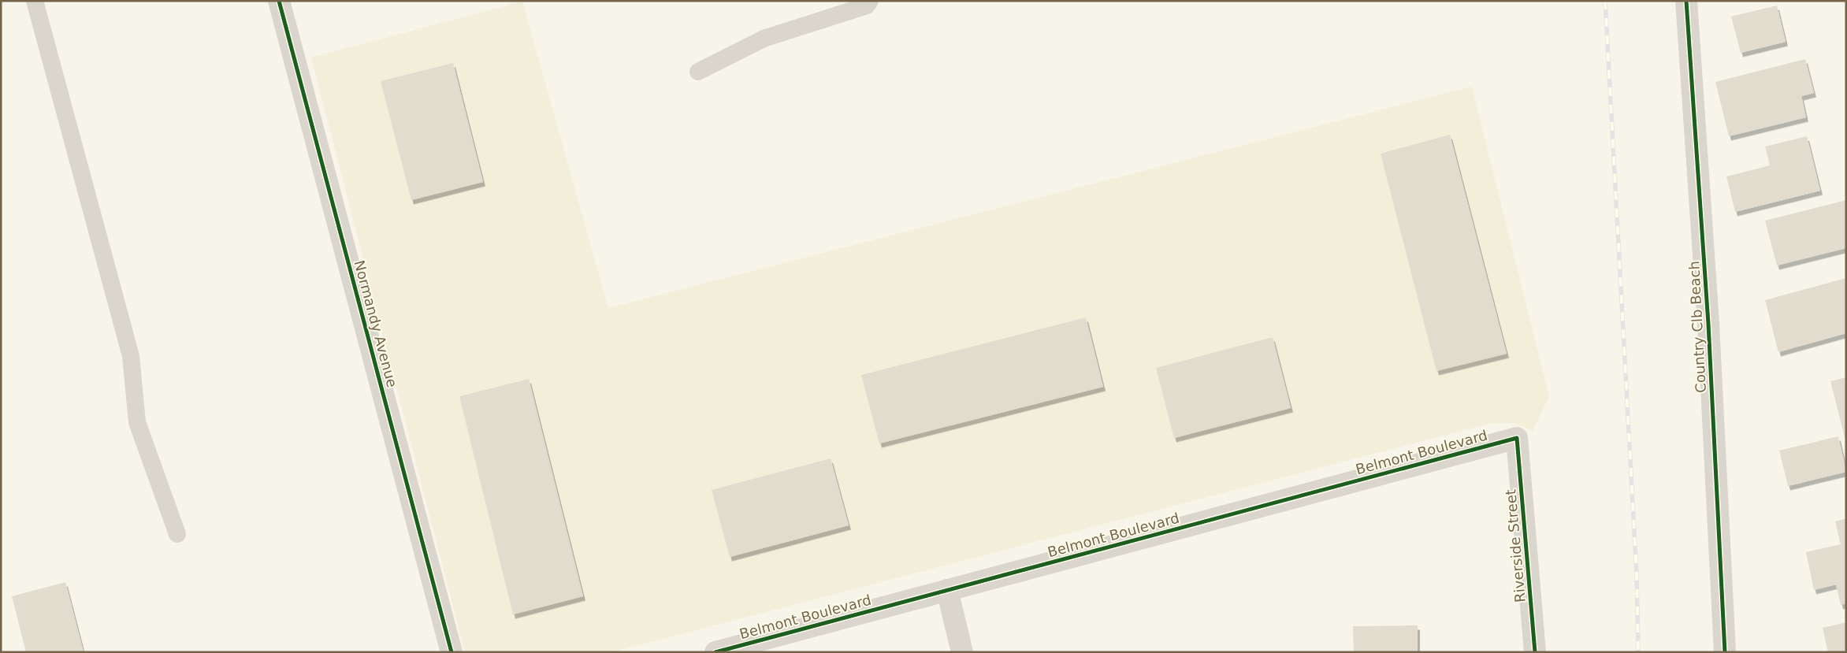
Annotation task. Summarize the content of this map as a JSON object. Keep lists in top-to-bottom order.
{
  "streets": {
    "street": [
      "Normandy Avenue",
      "Country Clb Beach",
      "Belmont Boulevard",
      "Riverside Street"
    ]
  },
  "crossings": [
    ["Belmont Boulevard", "Riverside Street"]
  ]
}
